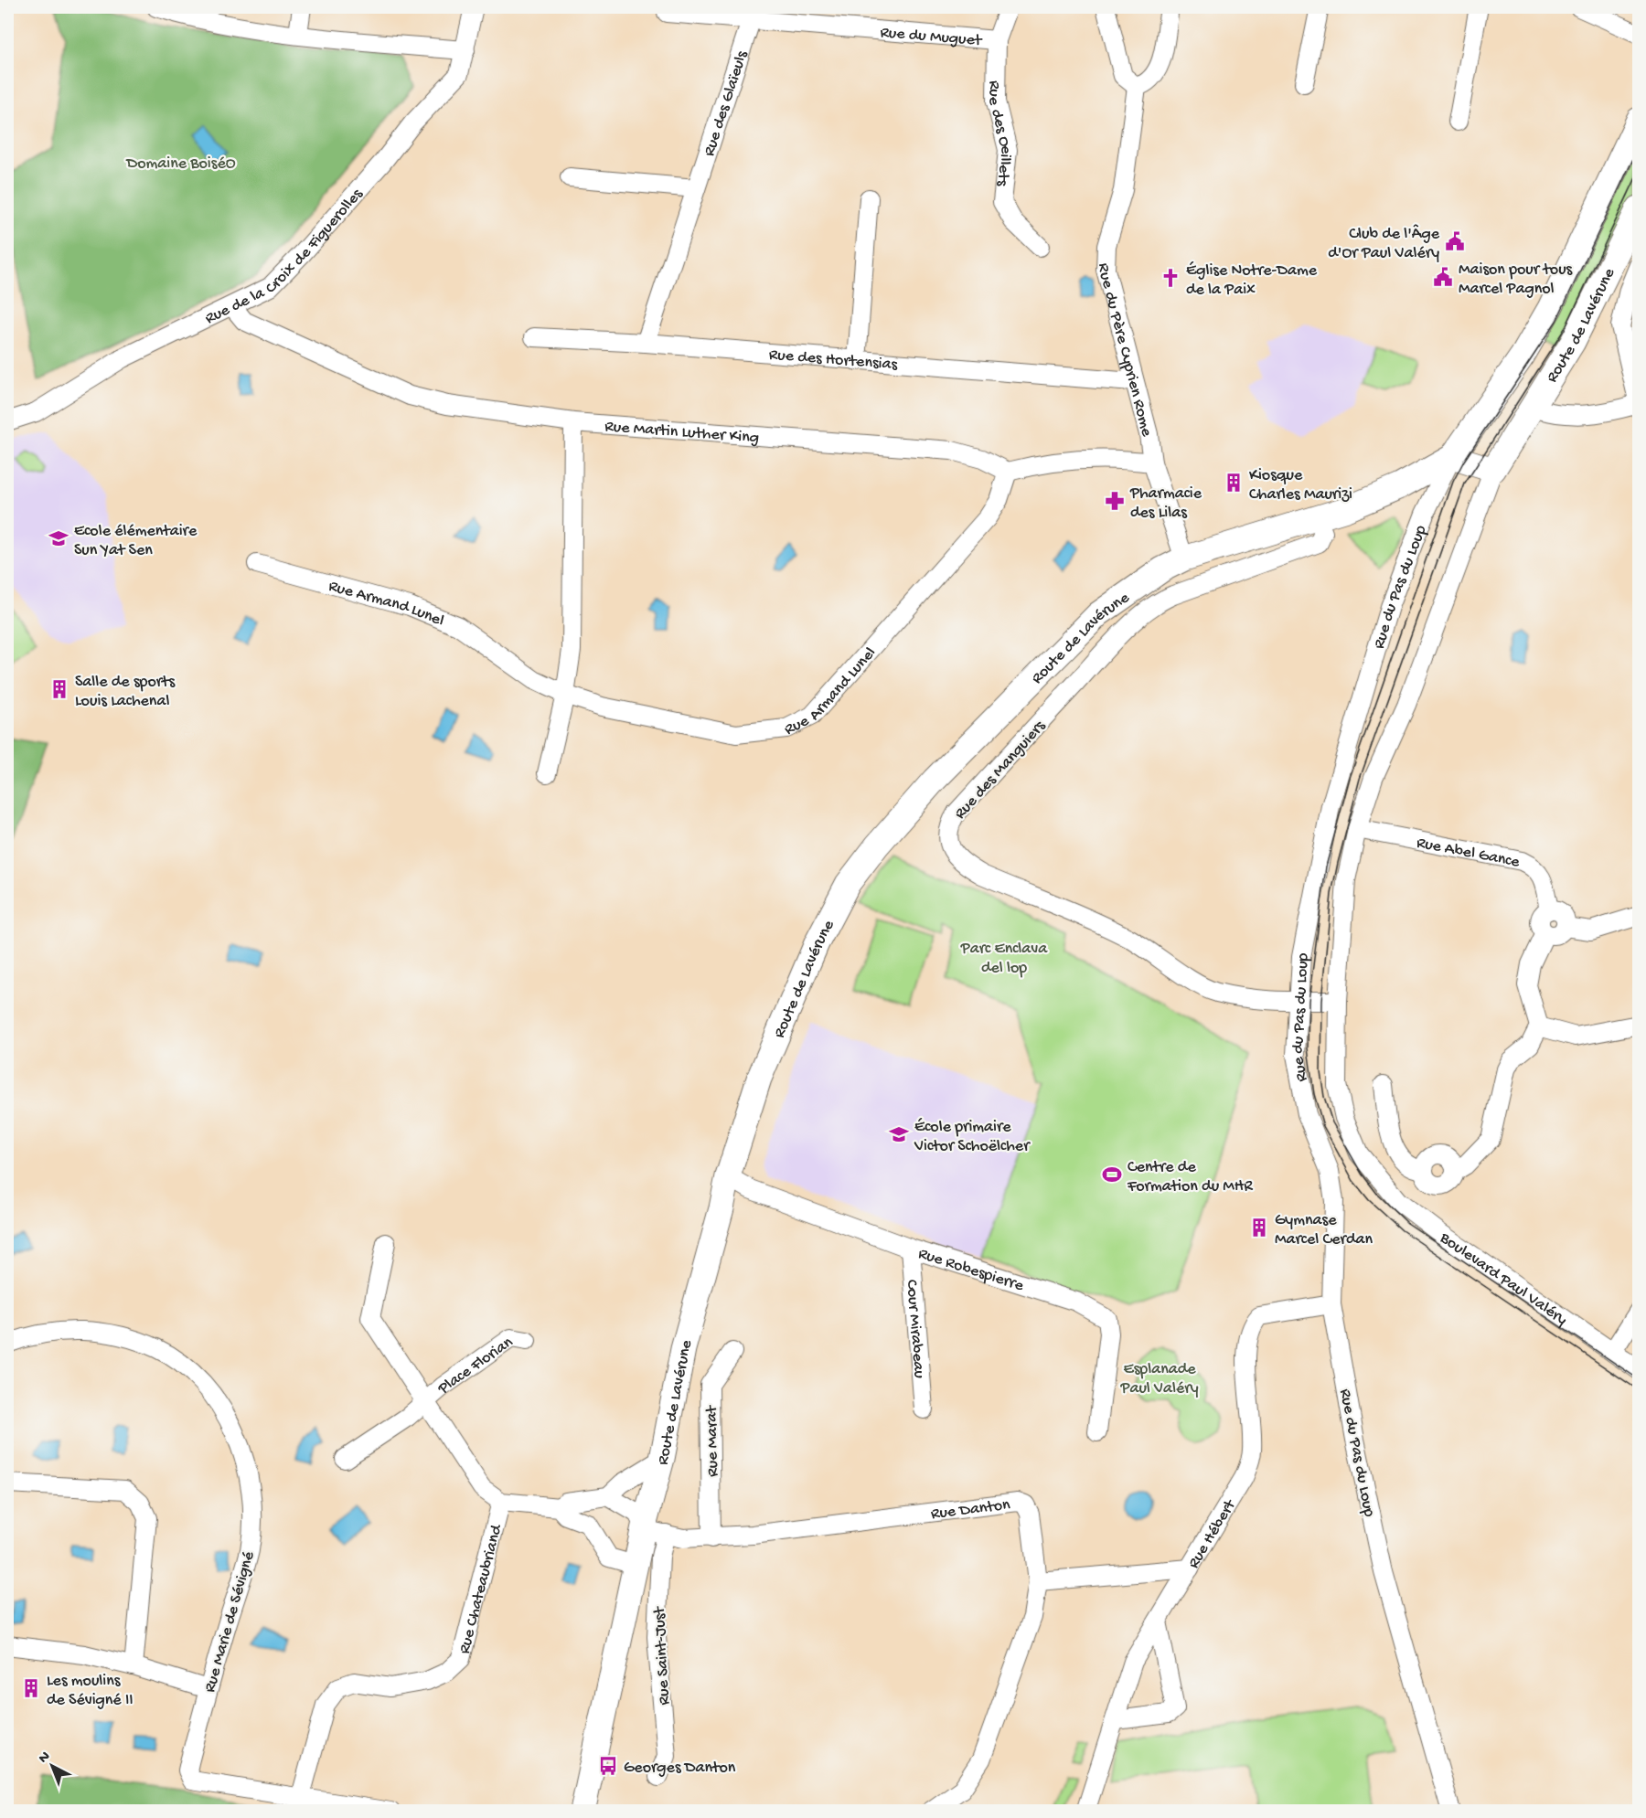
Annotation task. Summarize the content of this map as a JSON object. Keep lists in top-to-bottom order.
{
  "streets": {
    "street": [
      "Rue du Muguet",
      "Rue des Glaïeuls",
      "Rue des Oeillets",
      "Rue de la Croix de Figuerolles",
      "Route de Lavérune",
      "Rue du Père Cyprien Rome",
      "Rue des Hortensias",
      "Rue Martin Luther King",
      "Rue du Pas du Loup",
      "Rue Armand Lunel",
      "Rue des Manguiers",
      "Rue Abel Gance",
      "Rue Robespierre",
      "Boulevard Paul Valéry",
      "Cour Mirabeau",
      "Place Florian",
      "Rue Marat",
      "Rue Danton",
      "Rue Hébert",
      "Rue Chateaubriand",
      "Rue Marie de Sévigné",
      "Rue Saint-Just"
    ]
  },
  "crossings": [
    ["Rue du Muguet", "Rue des Glaïeuls"],
    ["Rue du Muguet", "Rue des Oeillets"],
    ["Rue des Glaïeuls", "Rue des Hortensias"],
    ["Rue de la Croix de Figuerolles", "Rue Martin Luther King"],
    ["Route de Lavérune", "Rue du Père Cyprien Rome"],
    ["Route de Lavérune", "Rue du Pas du Loup"],
    ["Route de Lavérune", "Rue des Manguiers"],
    ["Route de Lavérune", "Rue Robespierre"],
    ["Route de Lavérune", "Rue Danton"],
    ["Route de Lavérune", "Rue Saint-Just"],
    ["Rue du Père Cyprien Rome", "Rue des Hortensias"],
    ["Rue Martin Luther King", "Rue Armand Lunel"],
    ["Rue du Pas du Loup", "Rue des Manguiers"],
    ["Rue du Pas du Loup", "Rue Hébert"],
    ["Rue des Manguiers", "Boulevard Paul Valéry"],
    ["Rue Robespierre", "Cour Mirabeau"],
    ["Rue Marat", "Rue Danton"],
    ["Rue Danton", "Rue Saint-Just"],
    ["Rue Chateaubriand", "Rue Marie de Sévigné"]
  ],
  "parks": ["Domaine BoiséO", "Parc Enclava del lop", "Esplanade Paul Valéry"],
  "places": {
    "public building": ["Club de l'Âge d'Or Paul Valéry", "Maison pour tous Marcel Pagnol"],
    "church": ["Église Notre-Dame de la Paix"],
    "building": [
      "Kiosque Charles Maurizi",
      "Salle de sports Louis Lachenal",
      "Gymnase Marcel Cerdan",
      "Les moulins de Sévigné II"
    ],
    "pharmacy": ["Pharmacie des Lilas"],
    "school or university": ["Ecole élémentaire Sun Yat Sen", "École primaire Victor Schoëlcher"],
    "sports": ["Centre de Formation du MHR"],
    "bus stop": ["Georges Danton"]
  },
  "north": "top left"
}
